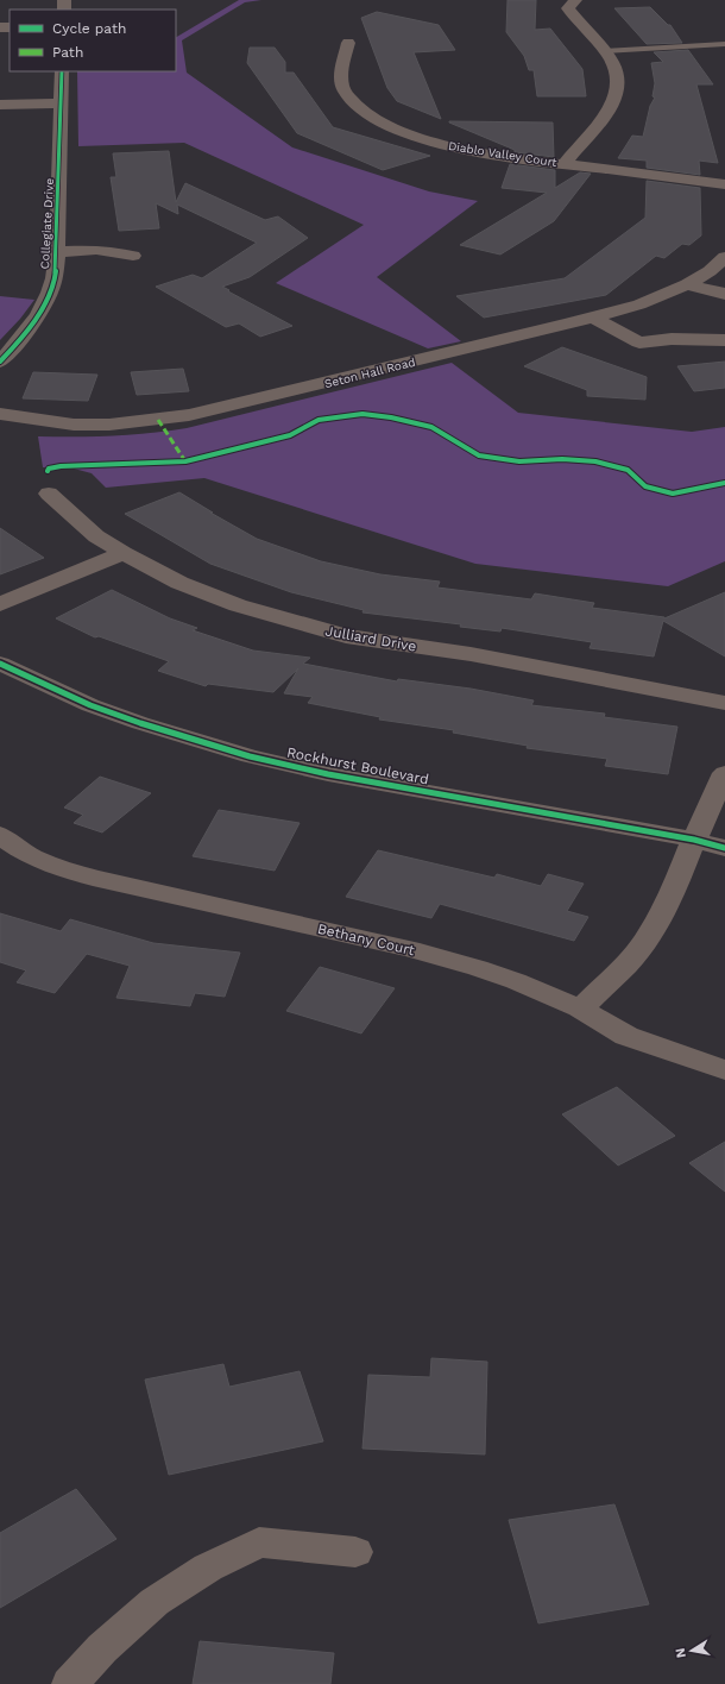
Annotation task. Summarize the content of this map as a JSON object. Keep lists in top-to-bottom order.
{
  "streets": {
    "street": [
      "Diablo Valley Court",
      "Collegiate Drive",
      "Seton Hall Road",
      "Julliard Drive",
      "Rockhurst Boulevard",
      "Bethany Court"
    ]
  },
  "legend": ["Cycle path", "Path"],
  "north": "left"
}
